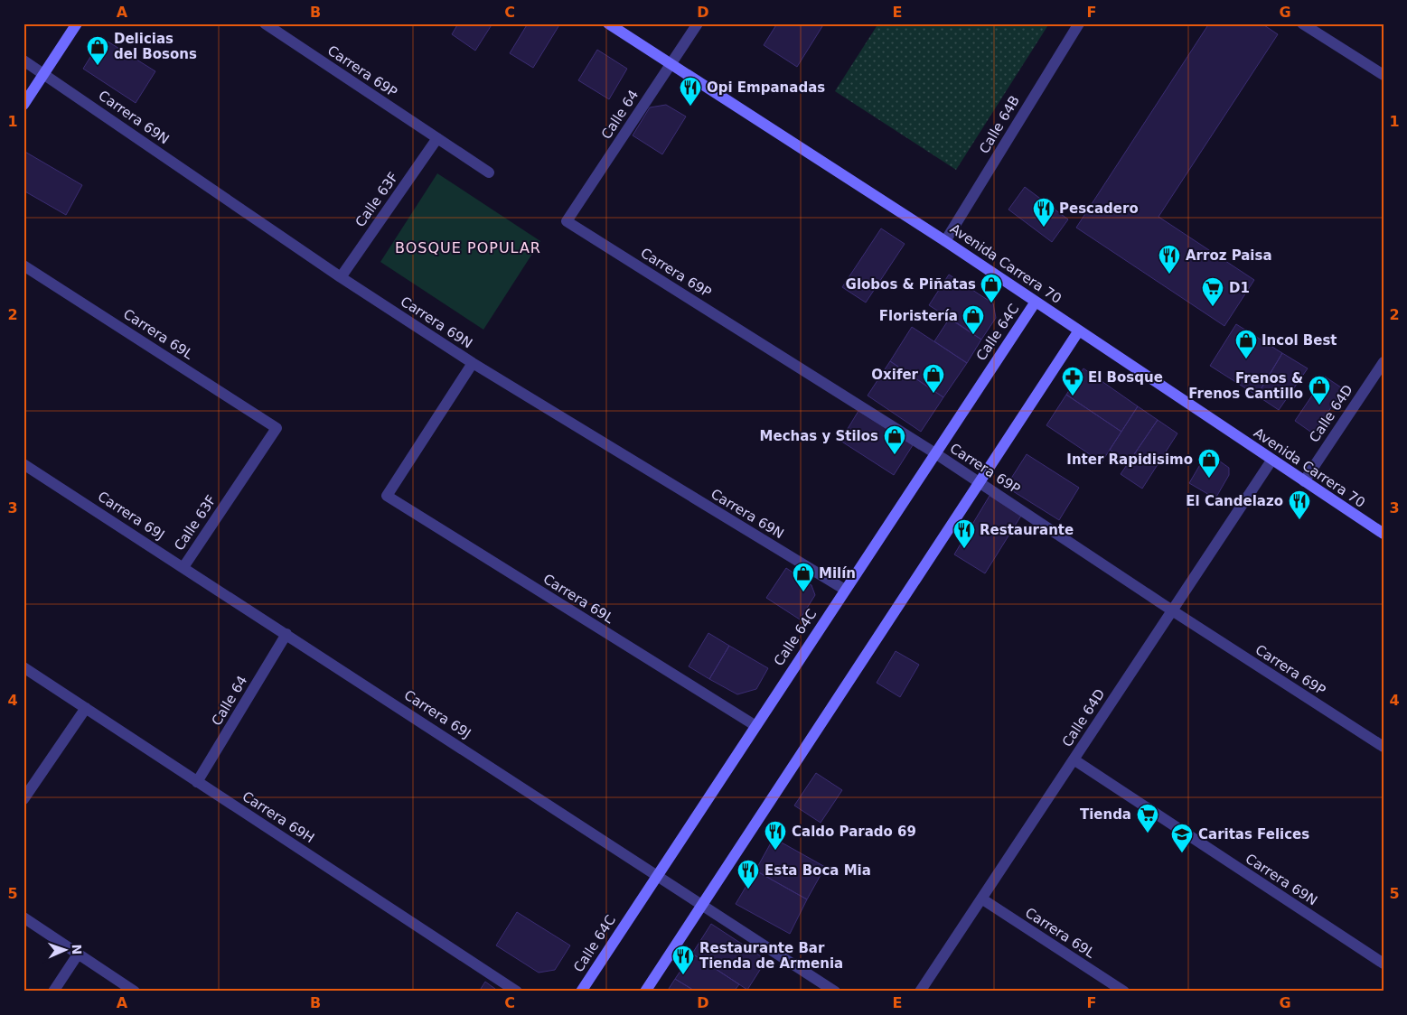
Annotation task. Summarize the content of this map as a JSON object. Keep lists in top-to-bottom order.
{
  "streets": {
    "street": [
      "Carrera 69P",
      "Calle 64",
      "Carrera 69N",
      "Calle 64B",
      "Calle 63F",
      "Avenida Carrera 70",
      "Calle 64C",
      "Carrera 69L",
      "Calle 64D",
      "Carrera 69J",
      "Carrera 69H"
    ]
  },
  "crossings": [
    ["Carrera 69P", "Calle 64"],
    ["Carrera 69P", "Calle 63F"],
    ["Carrera 69P", "Calle 64C"],
    ["Carrera 69P", "Calle 64D"],
    ["Calle 64", "Avenida Carrera 70"],
    ["Calle 64", "Carrera 69J"],
    ["Calle 64", "Carrera 69H"],
    ["Carrera 69N", "Calle 63F"],
    ["Carrera 69N", "Calle 64C"],
    ["Carrera 69N", "Carrera 69L"],
    ["Carrera 69N", "Calle 64D"],
    ["Calle 64B", "Avenida Carrera 70"],
    ["Calle 63F", "Carrera 69L"],
    ["Calle 63F", "Carrera 69J"],
    ["Avenida Carrera 70", "Calle 64C"],
    ["Avenida Carrera 70", "Calle 64D"],
    ["Calle 64C", "Carrera 69L"],
    ["Calle 64C", "Carrera 69J"],
    ["Carrera 69L", "Calle 64D"]
  ],
  "districts": ["BOSQUE POPULAR"],
  "places": {
    "shop": [
      "Delicias del Bosons",
      "Globos & Piñatas",
      "Floristería",
      "Incol Best",
      "Oxifer",
      "Frenos & Frenos Cantillo",
      "Mechas y Stilos",
      "Inter Rapidisimo",
      "Milín"
    ],
    "restaurant": [
      "Opi Empanadas",
      "Pescadero",
      "Arroz Paisa",
      "El Candelazo",
      "Restaurante",
      "Caldo Parado 69",
      "Esta Boca Mia",
      "Restaurante Bar Tienda de Armenia"
    ],
    "supermarket": ["D1", "Tienda"],
    "pharmacy": ["El Bosque"],
    "school or university": ["Caritas Felices"]
  },
  "north": "right",
  "grid": {
    "columns": [
      "A",
      "B",
      "C",
      "D",
      "E",
      "F",
      "G"
    ],
    "rows": [
      "1",
      "2",
      "3",
      "4",
      "5"
    ]
  }
}
